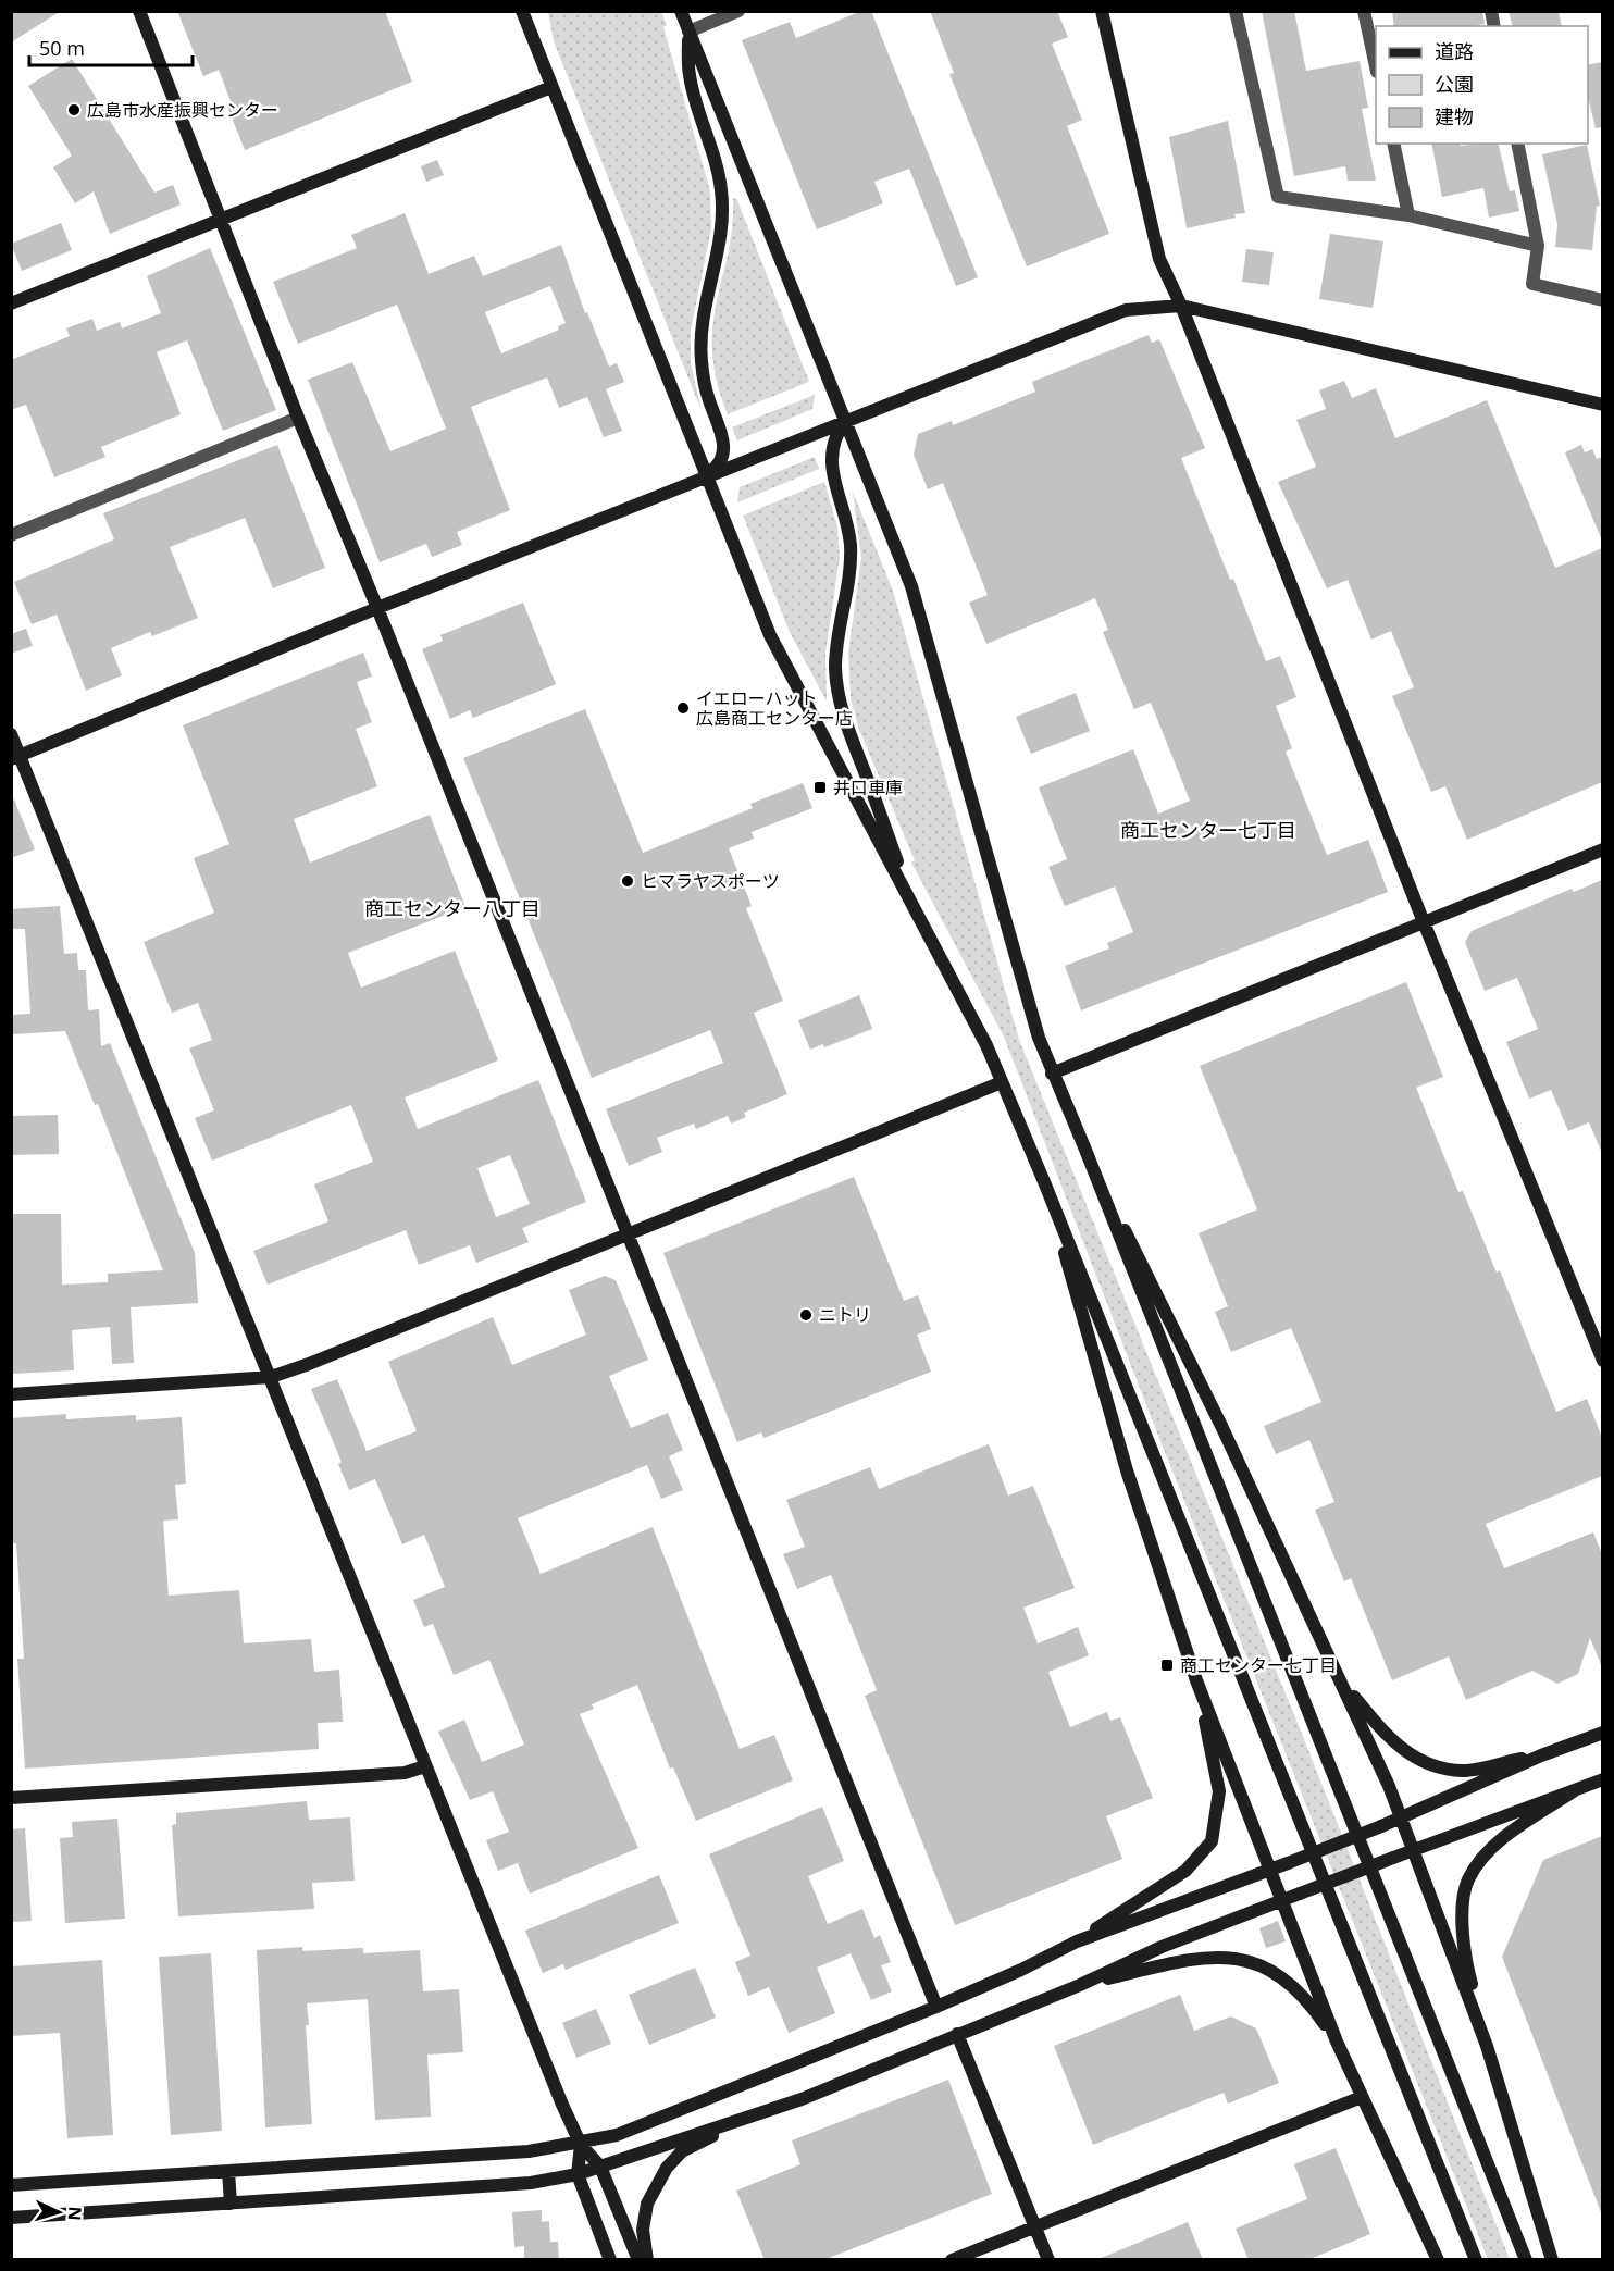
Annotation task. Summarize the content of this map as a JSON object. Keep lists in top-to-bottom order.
{
  "districts": ["商工センター七丁目", "商工センター八丁目"],
  "places": {
    "other": [
      "広島市水産振興センター",
      "イエローハット 広島商工センター店",
      "ヒマラヤスポーツ",
      "ニトリ"
    ],
    "transit": ["井口車庫", "商工センター七丁目"]
  },
  "legend": ["道路", "公園", "建物"],
  "scale_bar": "50 m",
  "north": "right"
}
